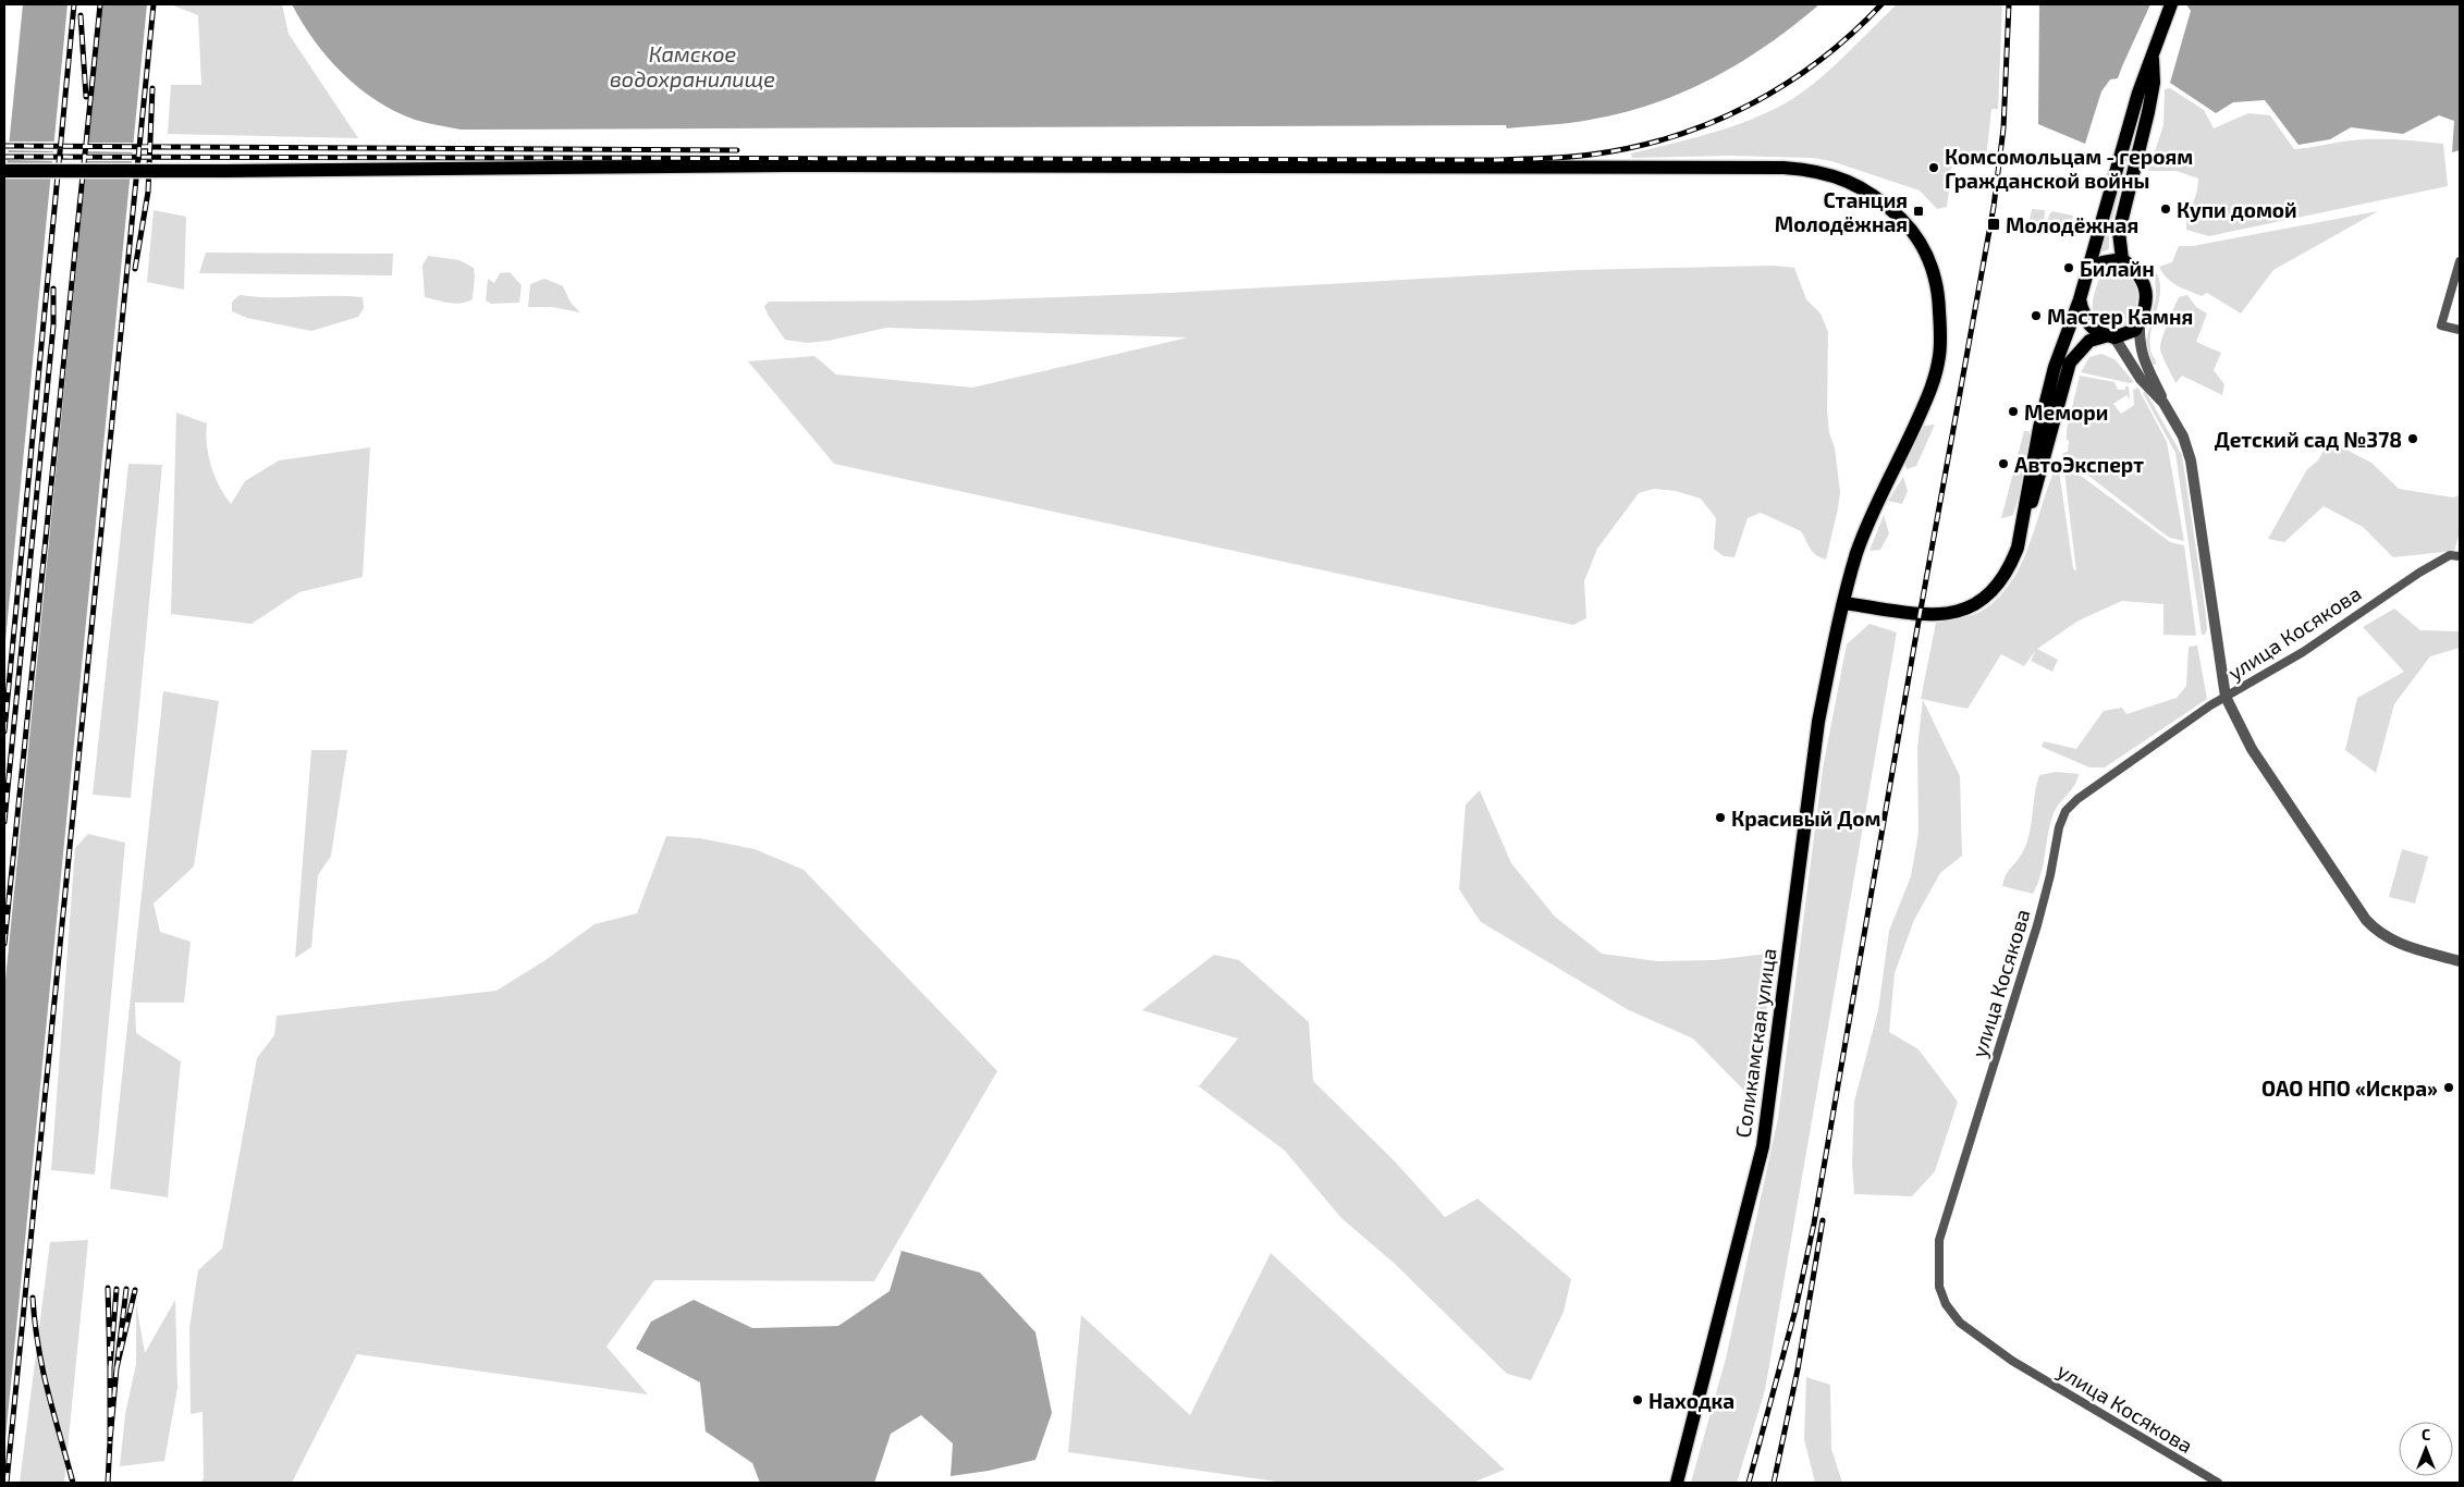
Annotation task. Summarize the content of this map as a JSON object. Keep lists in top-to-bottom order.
{
  "streets": {
    "main road": ["Соликамская улица"],
    "street": ["улица Косякова"]
  },
  "water": ["Камское водохранилище"],
  "places": {
    "other": [
      "Комсомольцам - героям Гражданской войны",
      "Купи домой",
      "Билайн",
      "Мастер Камня",
      "Мемори",
      "Детский сад №378",
      "АвтоЭксперт",
      "Красивый Дом",
      "ОАО НПО «Искра»",
      "Находка"
    ],
    "transit": ["Станция Молодёжная", "Молодёжная"]
  },
  "north": "top"
}
